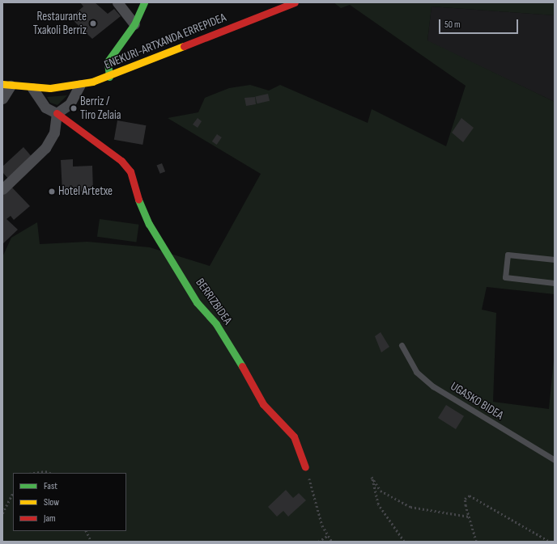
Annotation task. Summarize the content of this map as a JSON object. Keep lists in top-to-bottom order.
{
  "streets": {
    "street": ["ENEKURI-ARTXANDA ERREPIDEA", "BERRIZBIDEA"],
    "lane": ["UGASKO BIDEA"]
  },
  "crossings": [
    ["ENEKURI-ARTXANDA ERREPIDEA", "BERRIZBIDEA"]
  ],
  "places": ["Restaurante Txakoli Berriz", "Berriz / Tiro Zelaia", "Hotel Artetxe"],
  "legend": ["Fast", "Slow", "Jam"],
  "scale_bar": "50 m"
}
